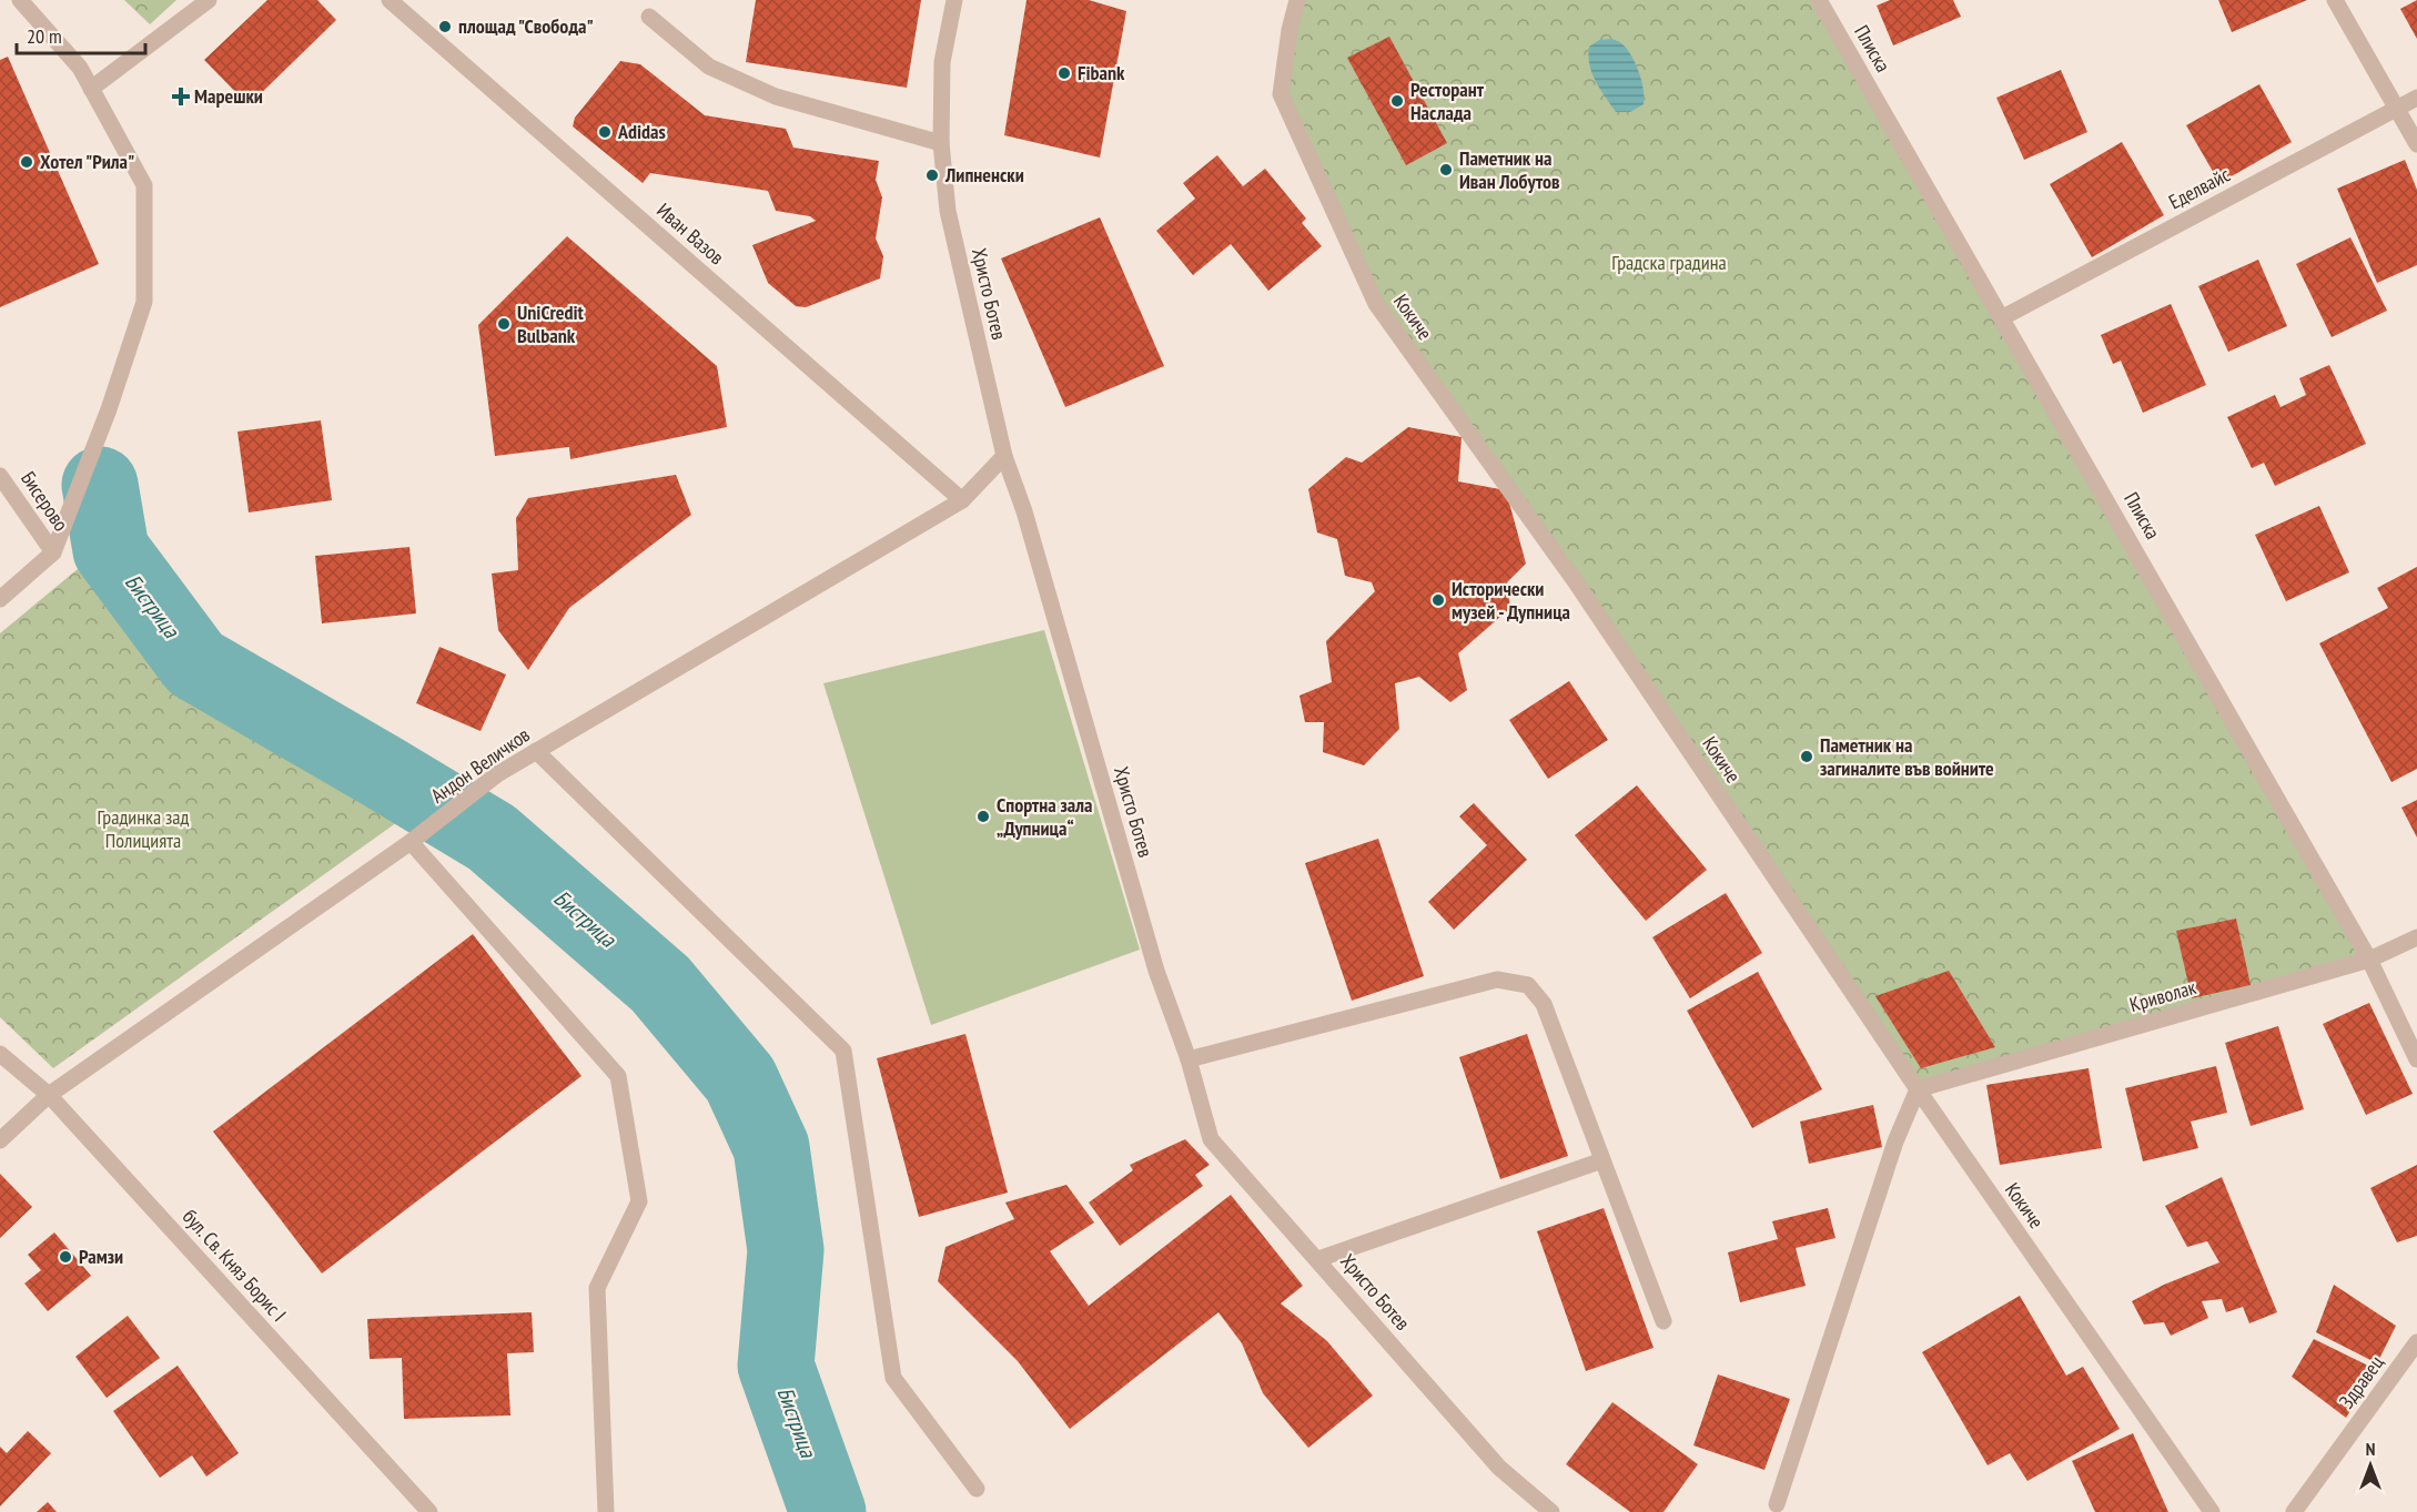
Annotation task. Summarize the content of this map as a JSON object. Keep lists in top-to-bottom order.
{
  "streets": {
    "street": [
      "Плиска",
      "Еделвайс",
      "Иван Вазов",
      "Христо Ботев",
      "Кокиче",
      "Бисерово",
      "Андон Величков",
      "Криволак",
      "бул. Св. Княз Борис I",
      "Здравец"
    ]
  },
  "crossings": [
    ["Плиска", "Еделвайс"],
    ["Плиска", "Криволак"],
    ["Иван Вазов", "Андон Величков"],
    ["Христо Ботев", "Андон Величков"],
    ["Кокиче", "Криволак"],
    ["Андон Величков", "бул. Св. Княз Борис I"]
  ],
  "water": ["Бистрица"],
  "parks": ["Градска градина", "Градинка зад Полицията"],
  "places": {
    "other": [
      "площад \"Свобода\"",
      "Fibank",
      "Ресторант Наслада",
      "Adidas",
      "Хотел \"Рила\"",
      "Паметник на Иван Лобутов",
      "Липненски",
      "UniCredit Bulbank",
      "Исторически музей - Дупница",
      "Паметник на загиналите във войните",
      "Спортна зала „Дупница“",
      "Рамзи"
    ],
    "health": ["Марешки"]
  },
  "scale_bar": "20 m",
  "north": "top"
}
